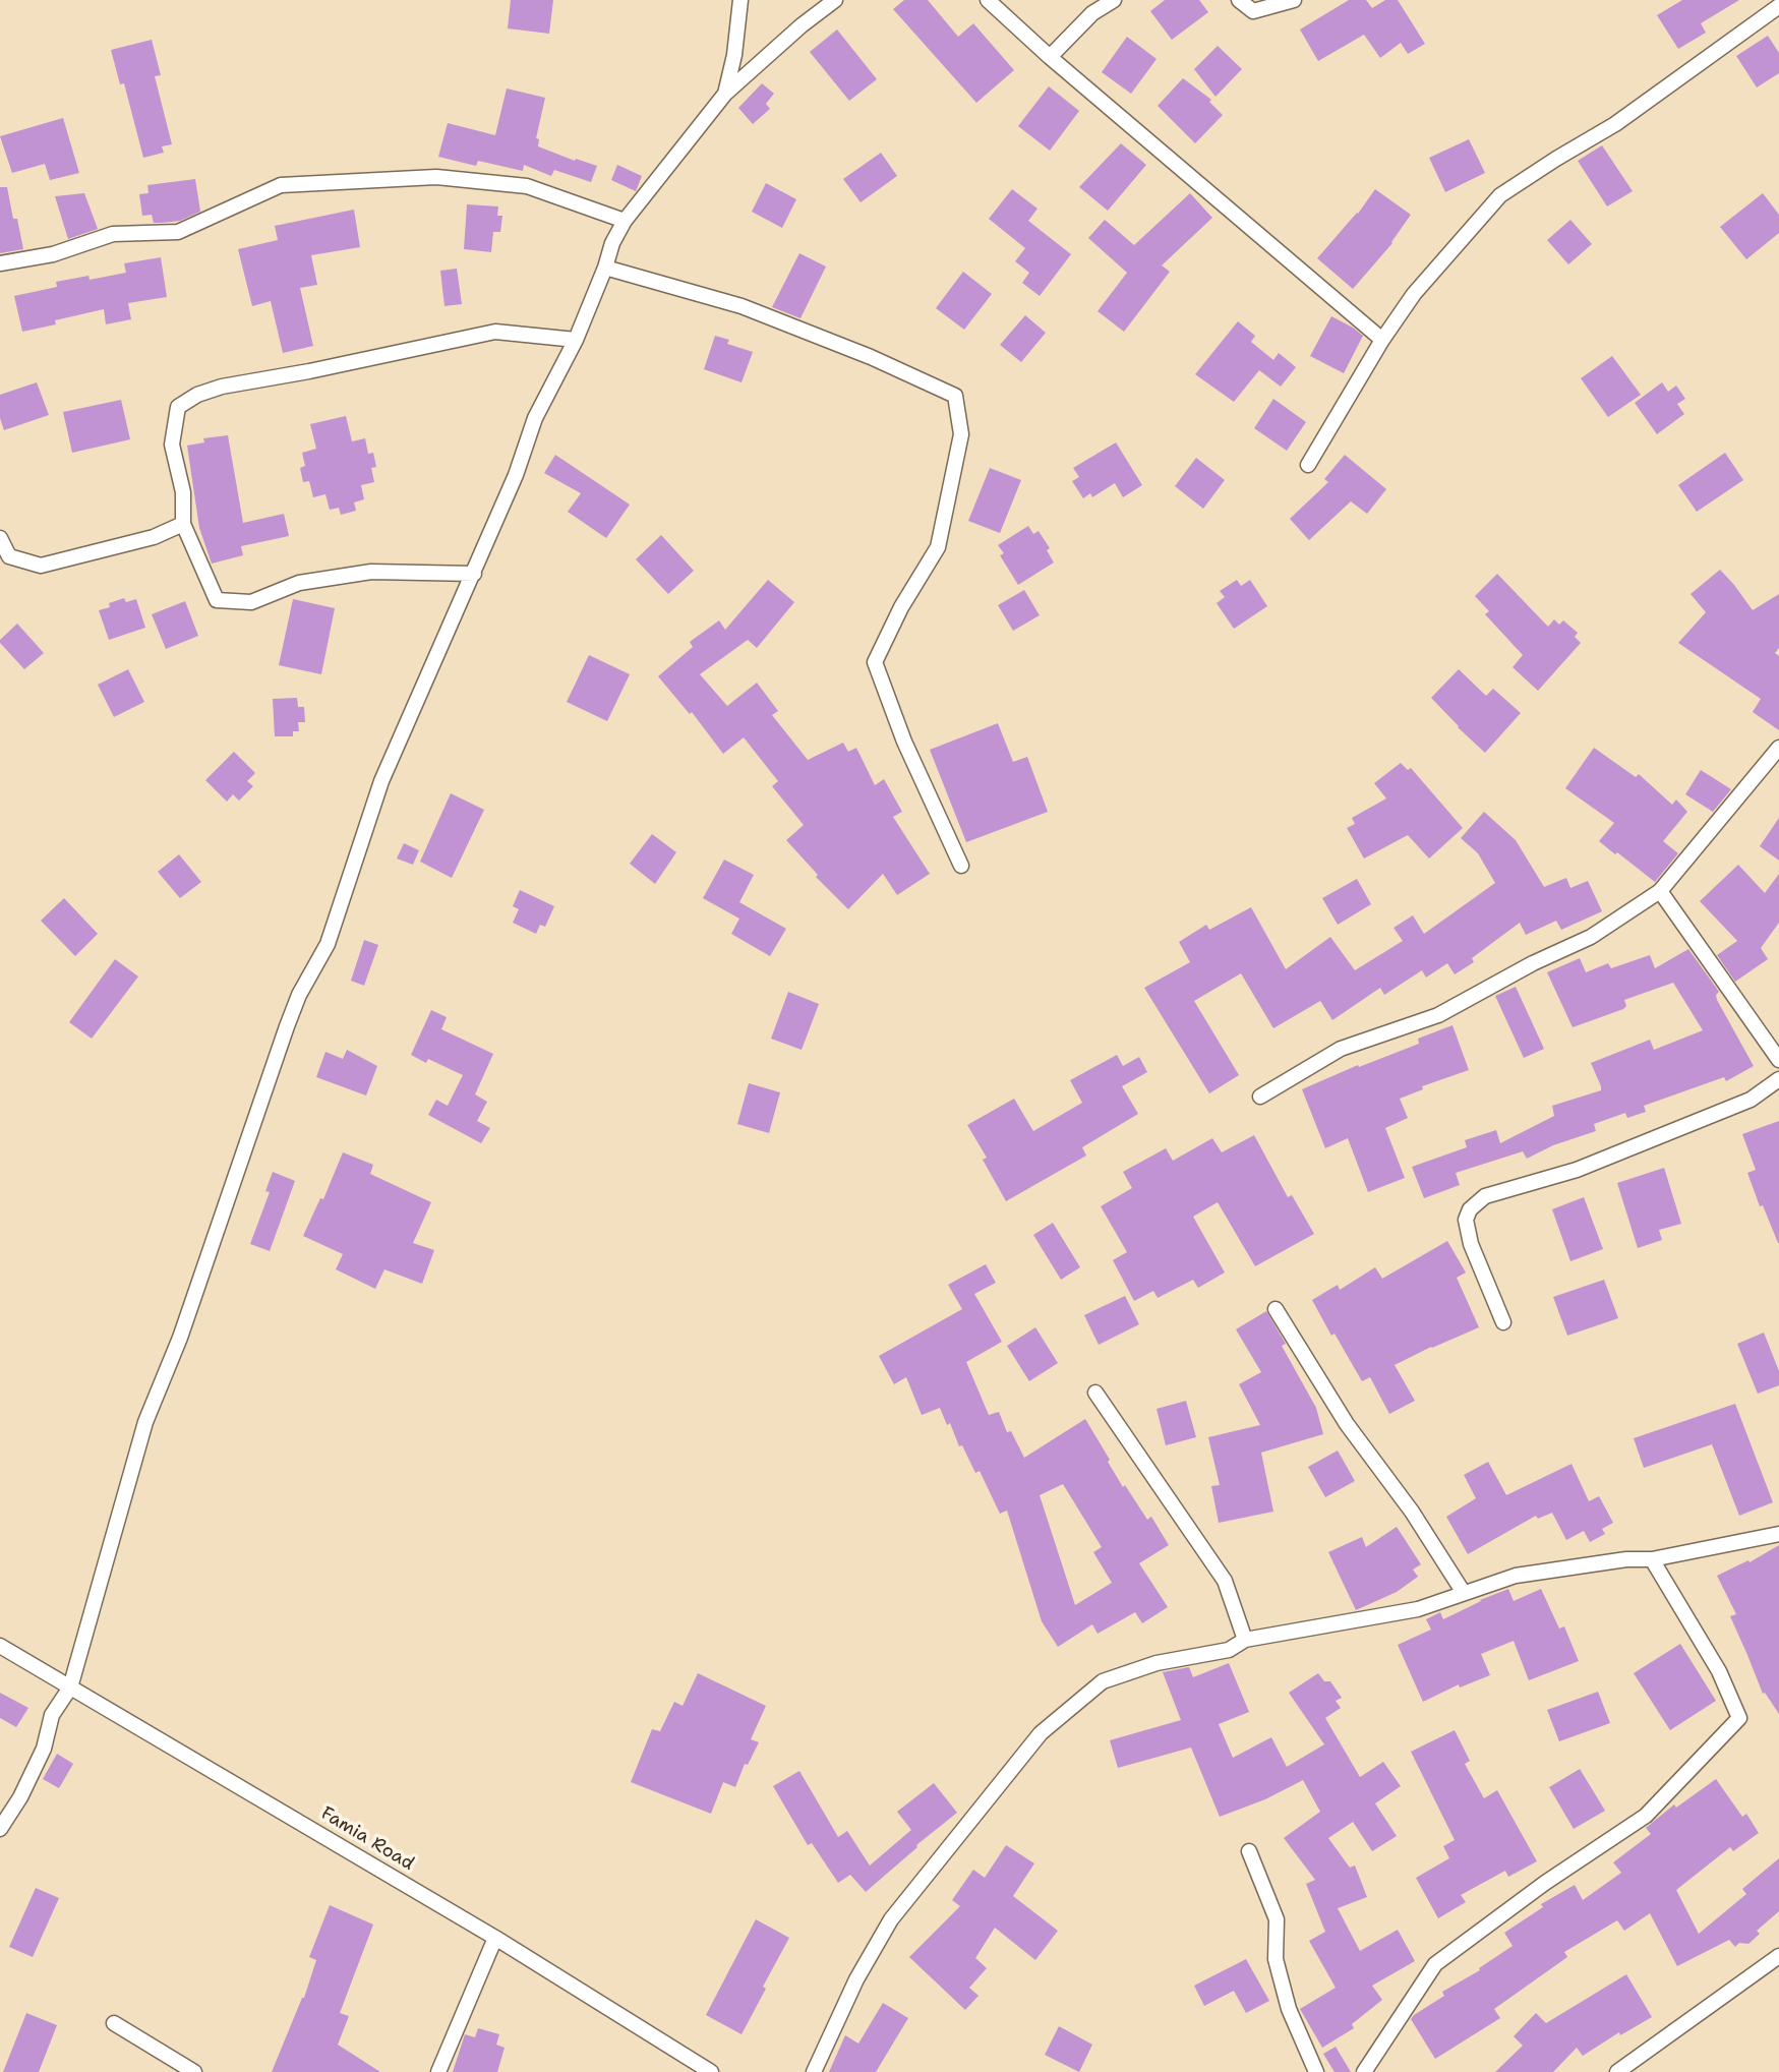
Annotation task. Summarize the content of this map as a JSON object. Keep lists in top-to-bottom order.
{
  "streets": {
    "street": ["Famia Road"]
  }
}
